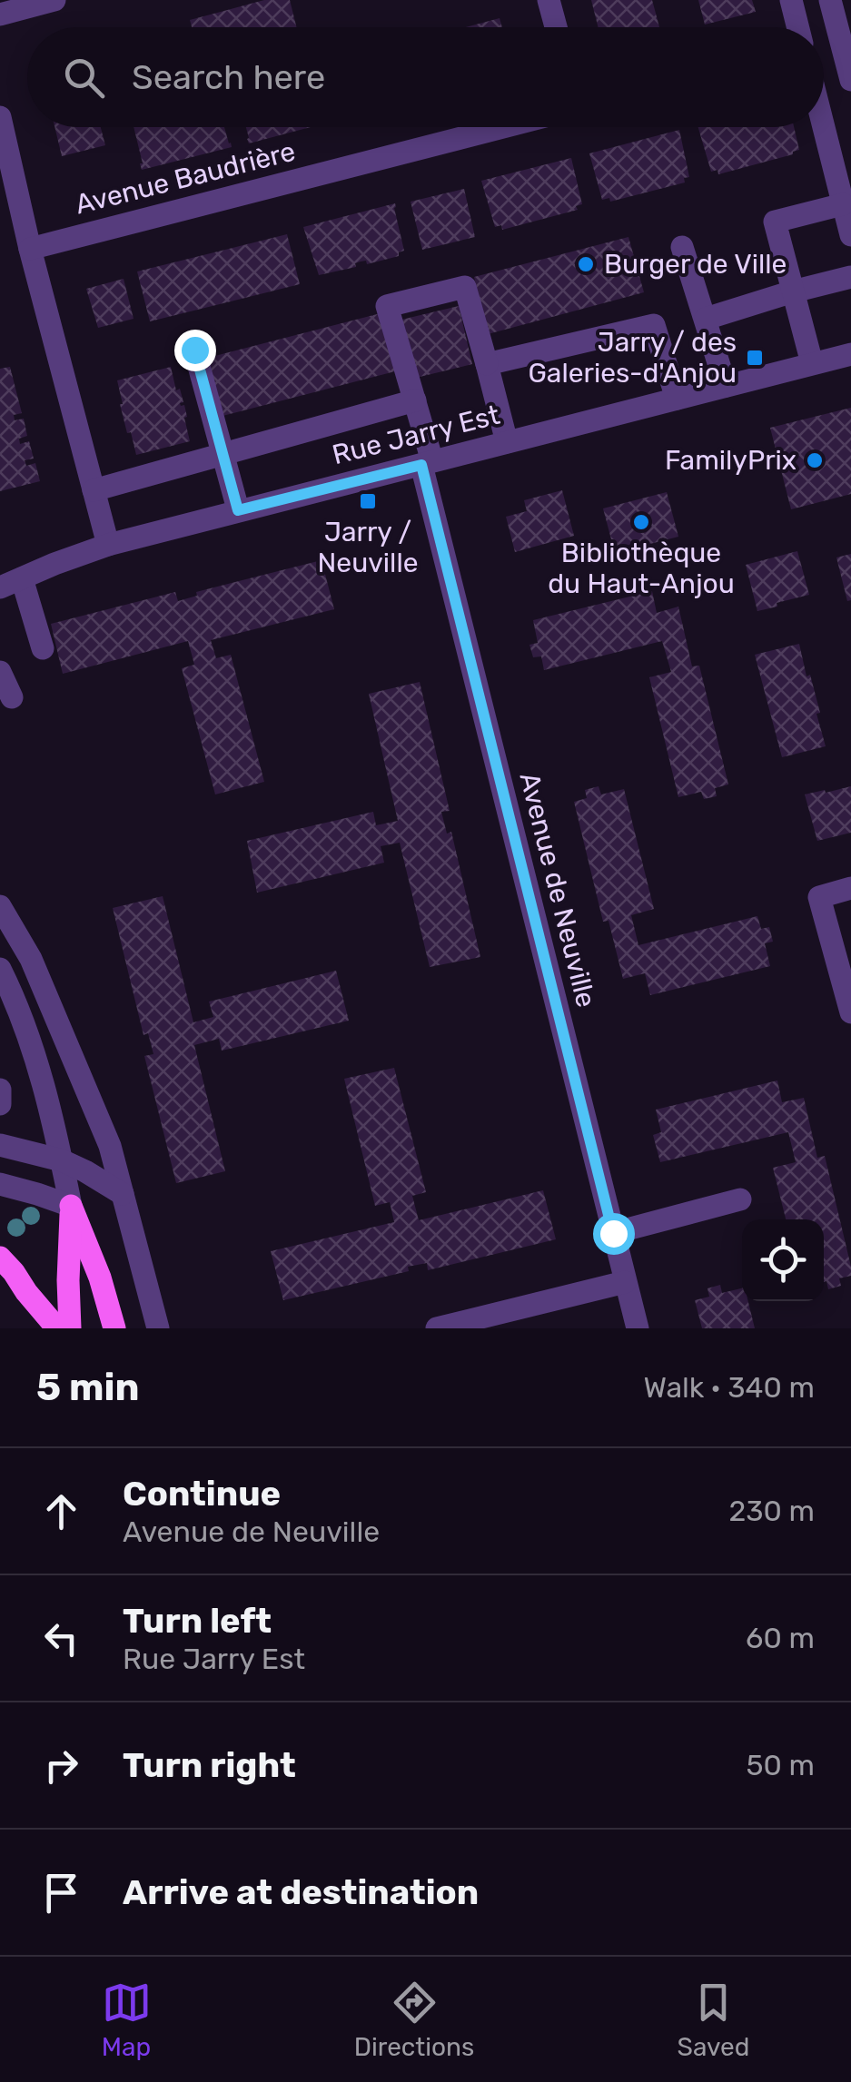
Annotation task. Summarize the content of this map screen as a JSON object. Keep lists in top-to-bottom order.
{
  "streets": {
    "street": ["Avenue Baudrière", "Rue Jarry Est", "Avenue de Neuville"]
  },
  "crossings": [
    ["Rue Jarry Est", "Avenue de Neuville"]
  ],
  "places": {
    "other": ["Burger de Ville", "FamilyPrix", "Bibliothèque du Haut-Anjou"],
    "transit": ["Jarry / des Galeries-d'Anjou", "Jarry / Neuville"]
  },
  "page": {
    "search": "Search here",
    "heading": ["5 min", "Walk · 340 m"],
    "list": [
      ["Continue", "Avenue de Neuville", "230 m"],
      ["Turn left", "Rue Jarry Est", "60 m"],
      ["Turn right", "50 m"],
      "Arrive at destination"
    ],
    "nav": ["Map", "Directions", "Saved"]
  }
}
